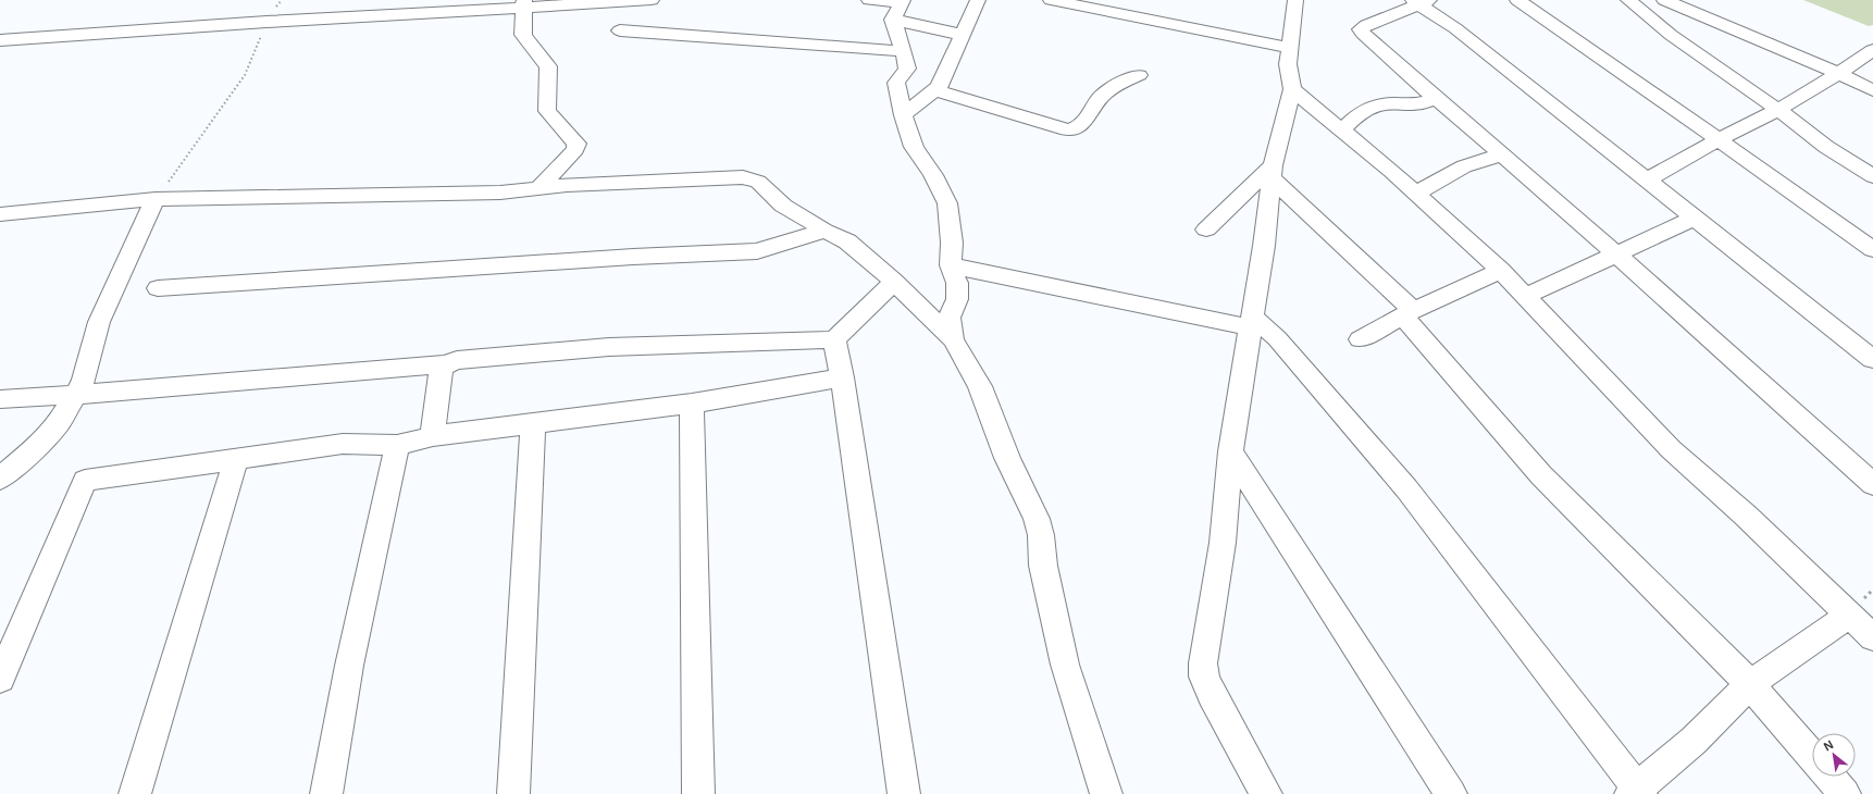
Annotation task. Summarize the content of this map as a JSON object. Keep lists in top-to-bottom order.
{
  "north": "top left"
}
